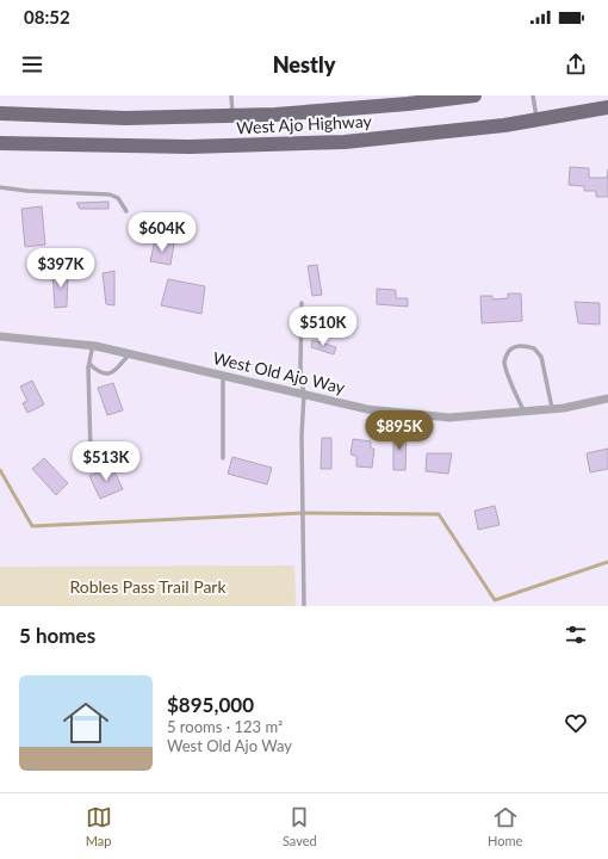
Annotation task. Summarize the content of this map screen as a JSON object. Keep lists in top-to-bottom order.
{
  "streets": {
    "main road": ["West Ajo Highway"],
    "street": ["West Old Ajo Way"]
  },
  "parks": ["Robles Pass Trail Park"],
  "page": {
    "status": "08:52",
    "header": "Nestly",
    "price": [
      "$604K",
      "$397K",
      "$510K",
      "$895K",
      "$513K"
    ],
    "heading": "5 homes",
    "list": [
      {
        "name": "$895,000",
        "note": "5 rooms · 123 m² · West Old Ajo Way"
      }
    ],
    "tabs": ["Map", "Saved", "Home"]
  }
}
